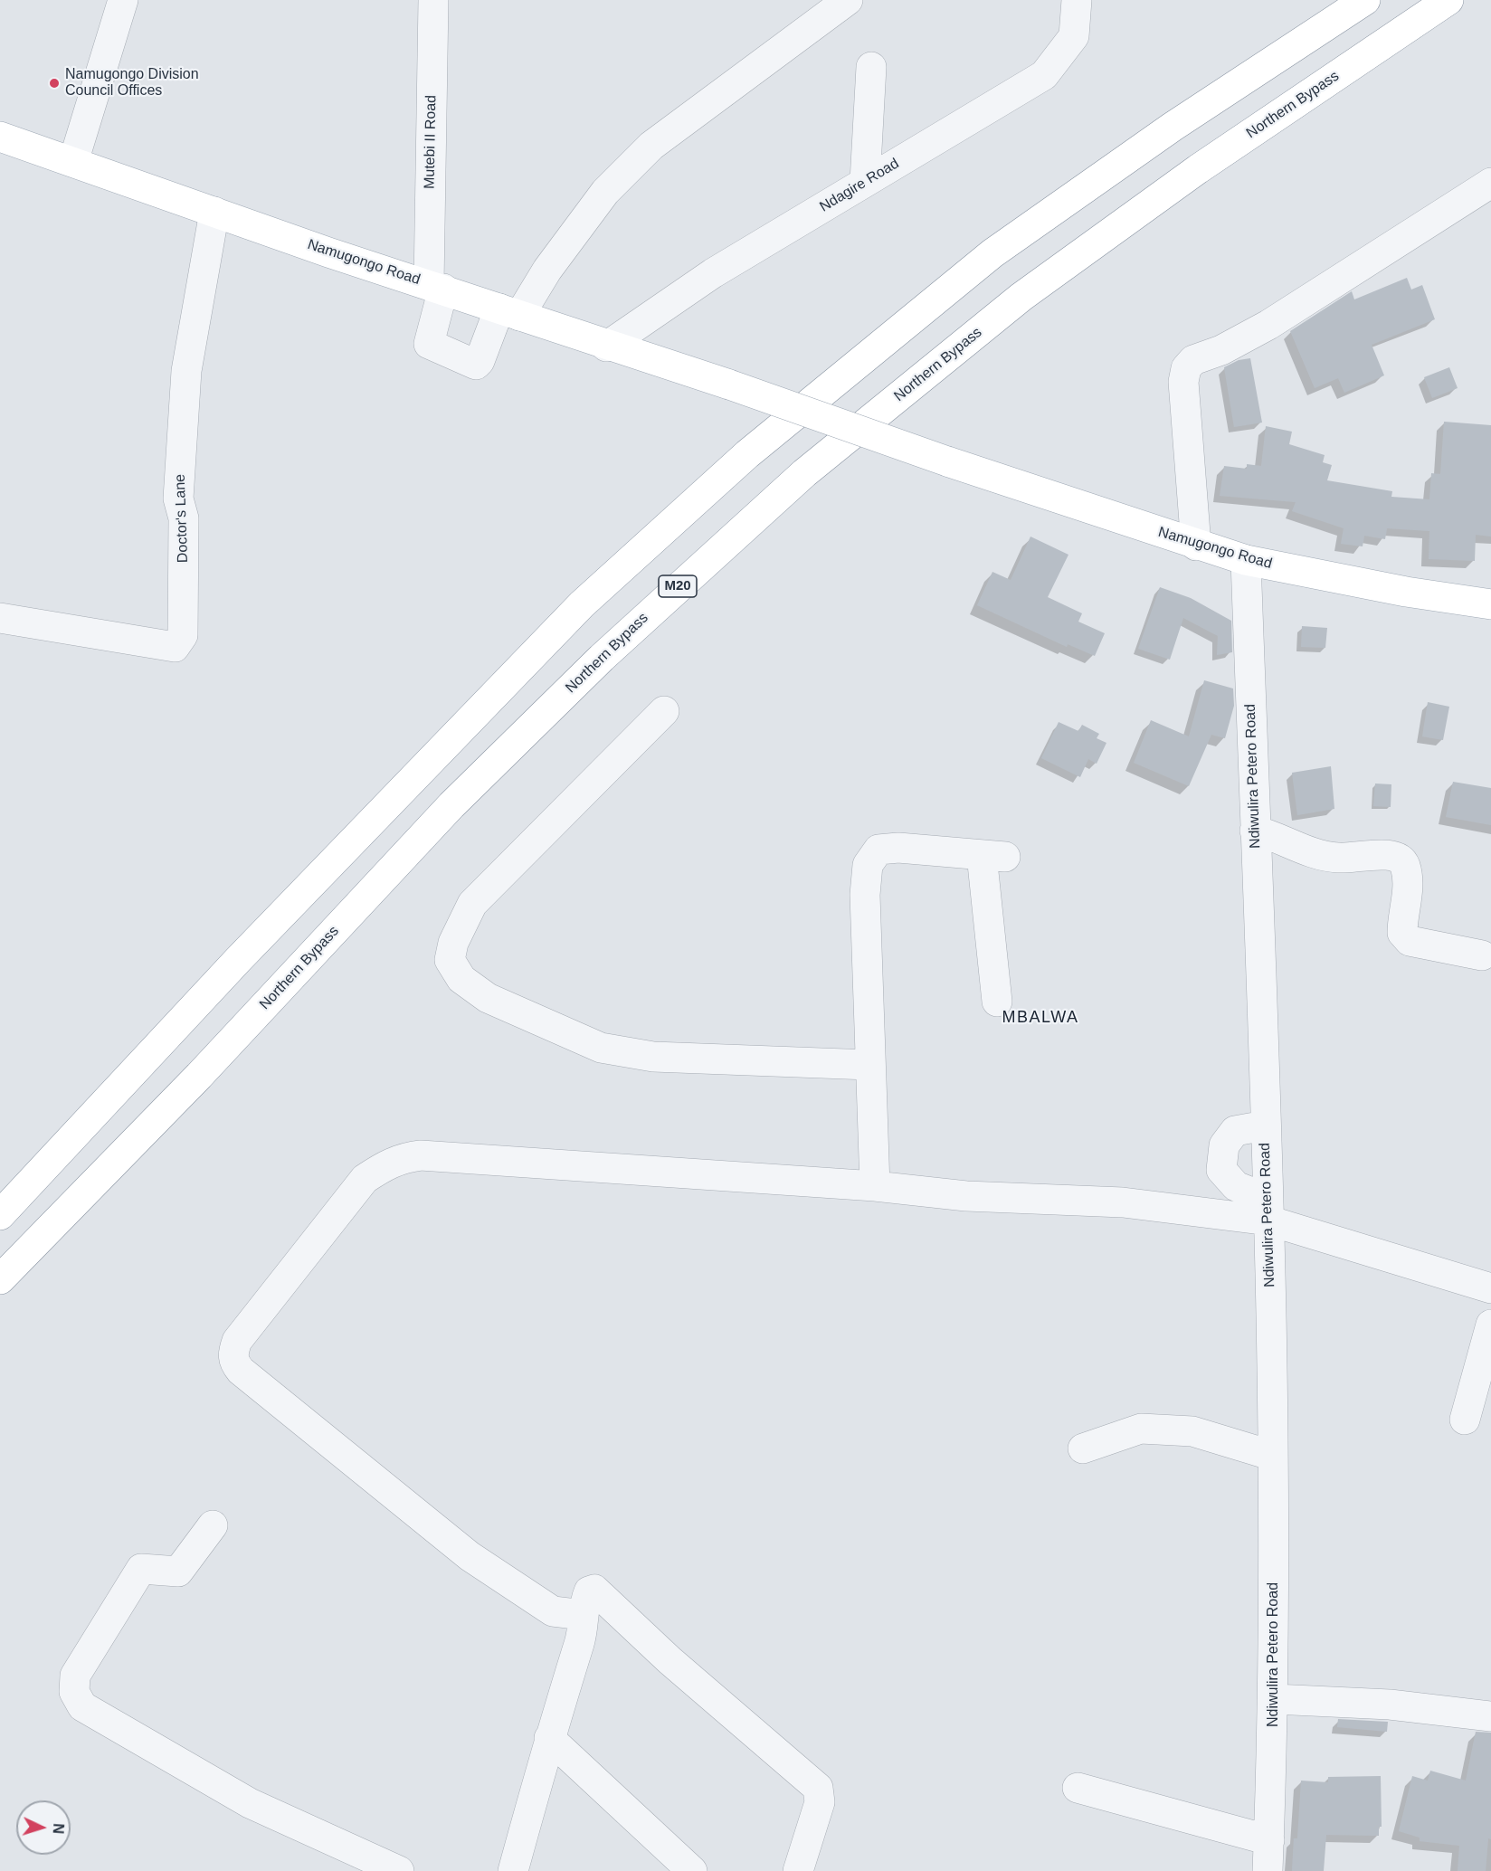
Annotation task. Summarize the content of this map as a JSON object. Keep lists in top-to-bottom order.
{
  "streets": {
    "main road": ["Northern Bypass", "Namugongo Road", "M20"],
    "street": [
      "Mutebi II Road",
      "Ndagire Road",
      "Doctor's Lane",
      "Ndiwulira Petero Road"
    ]
  },
  "crossings": [
    ["Mutebi II Road", "Namugongo Road"],
    ["Ndagire Road", "Namugongo Road"],
    ["Namugongo Road", "Doctor's Lane"],
    ["Namugongo Road", "Ndiwulira Petero Road"]
  ],
  "districts": ["MBALWA"],
  "places": ["Namugongo Division Council Offices"],
  "north": "right"
}
